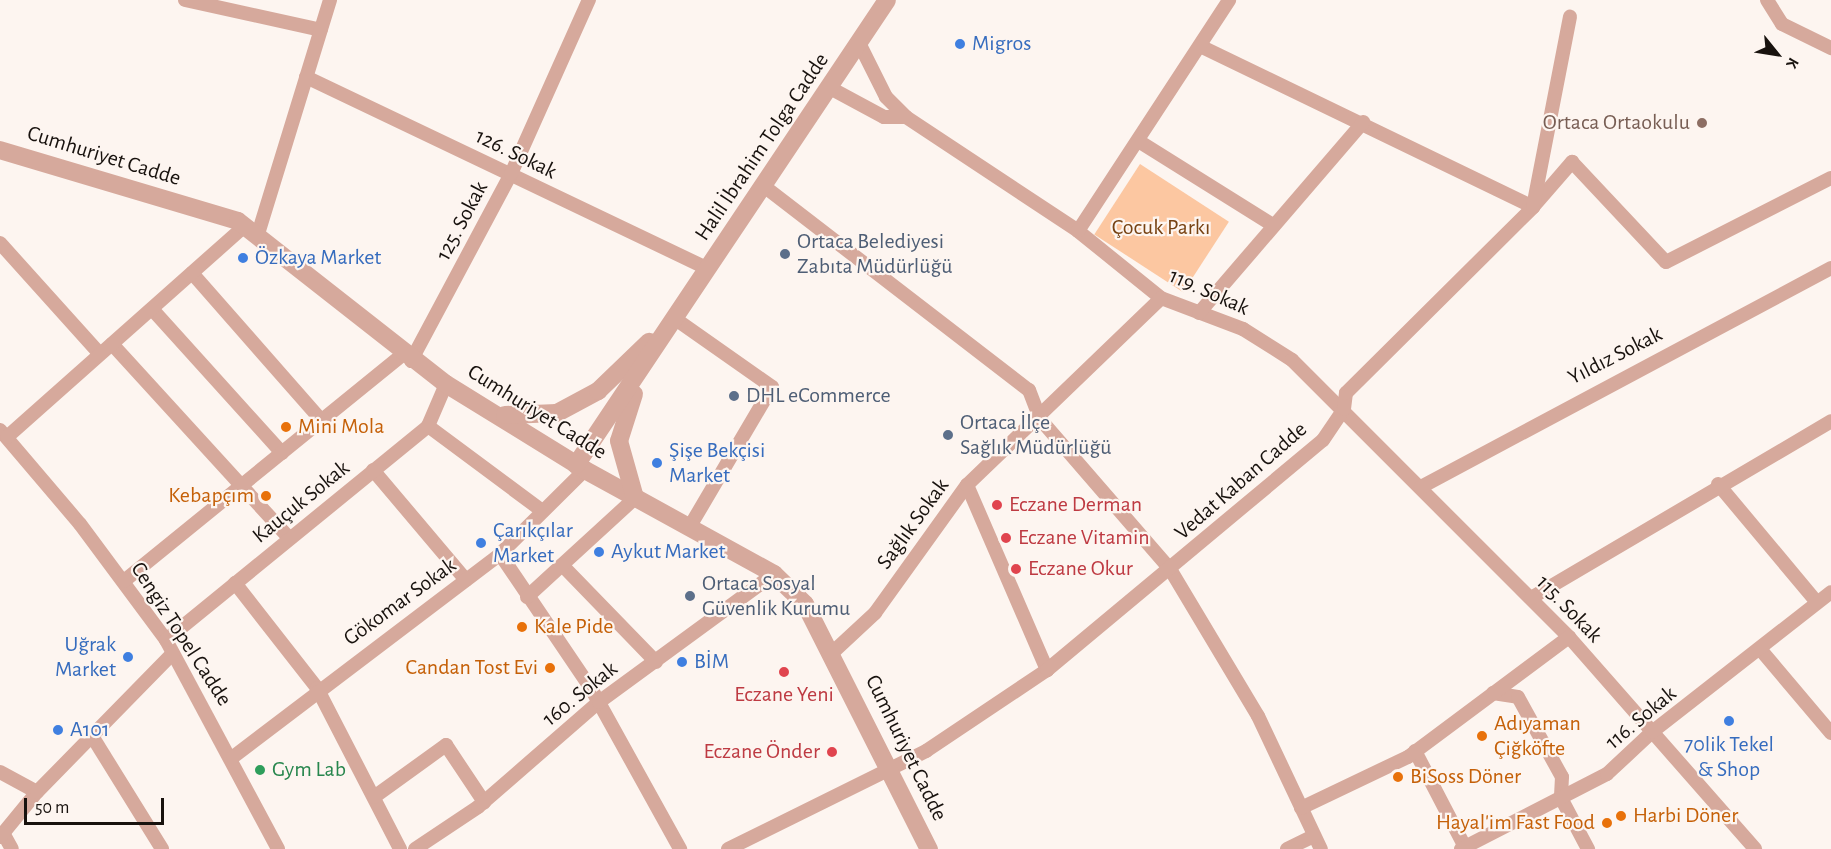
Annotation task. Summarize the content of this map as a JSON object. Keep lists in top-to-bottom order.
{
  "streets": {
    "street": [
      "Halil İbrahim Tolga Cadde",
      "126. Sokak",
      "Cumhuriyet Cadde",
      "125. Sokak",
      "119. Sokak",
      "Yıldız Sokak",
      "Vedat Kaban Cadde",
      "Kauçuk Sokak",
      "Sağlık Sokak",
      "Gökomar Sokak",
      "115. Sokak",
      "Cengiz Topel Cadde",
      "160. Sokak",
      "116. Sokak"
    ]
  },
  "crossings": [
    ["Halil İbrahim Tolga Cadde", "126. Sokak"],
    ["Halil İbrahim Tolga Cadde", "119. Sokak"],
    ["126. Sokak", "125. Sokak"],
    ["Cumhuriyet Cadde", "125. Sokak"],
    ["Cumhuriyet Cadde", "Vedat Kaban Cadde"],
    ["Cumhuriyet Cadde", "Kauçuk Sokak"],
    ["Cumhuriyet Cadde", "Sağlık Sokak"],
    ["Cumhuriyet Cadde", "Gökomar Sokak"],
    ["Cumhuriyet Cadde", "160. Sokak"],
    ["119. Sokak", "Vedat Kaban Cadde"],
    ["119. Sokak", "Sağlık Sokak"],
    ["119. Sokak", "115. Sokak"],
    ["Yıldız Sokak", "115. Sokak"],
    ["Vedat Kaban Cadde", "115. Sokak"],
    ["Kauçuk Sokak", "Cengiz Topel Cadde"],
    ["Gökomar Sokak", "Cengiz Topel Cadde"],
    ["115. Sokak", "116. Sokak"]
  ],
  "parks": ["Çocuk Parkı"],
  "places": [
    "Migros",
    "Ortaca Ortaokulu",
    "Ortaca Belediyesi Zabıta Müdürlüğü",
    "Özkaya Market",
    "DHL eCommerce",
    "Mini Mola",
    "Ortaca İlçe Sağlık Müdürlüğü",
    "Şişe Bekçisi Market",
    "Kebapçım",
    "Eczane Derman",
    "Eczane Vitamin",
    "Çarıkçılar Market",
    "Aykut Market",
    "Eczane Okur",
    "Ortaca Sosyal Güvenlik Kurumu",
    "Kale Pide",
    "Uğrak Market",
    "BİM",
    "Candan Tost Evi",
    "Eczane Yeni",
    "70lik Tekel & Shop",
    "A101",
    "Adıyaman Çiğköfte",
    "Eczane Önder",
    "Gym Lab",
    "BiSoss Döner",
    "Harbi Döner",
    "Hayal'im Fast Food"
  ],
  "scale_bar": "50 m",
  "north": "bottom right"
}
